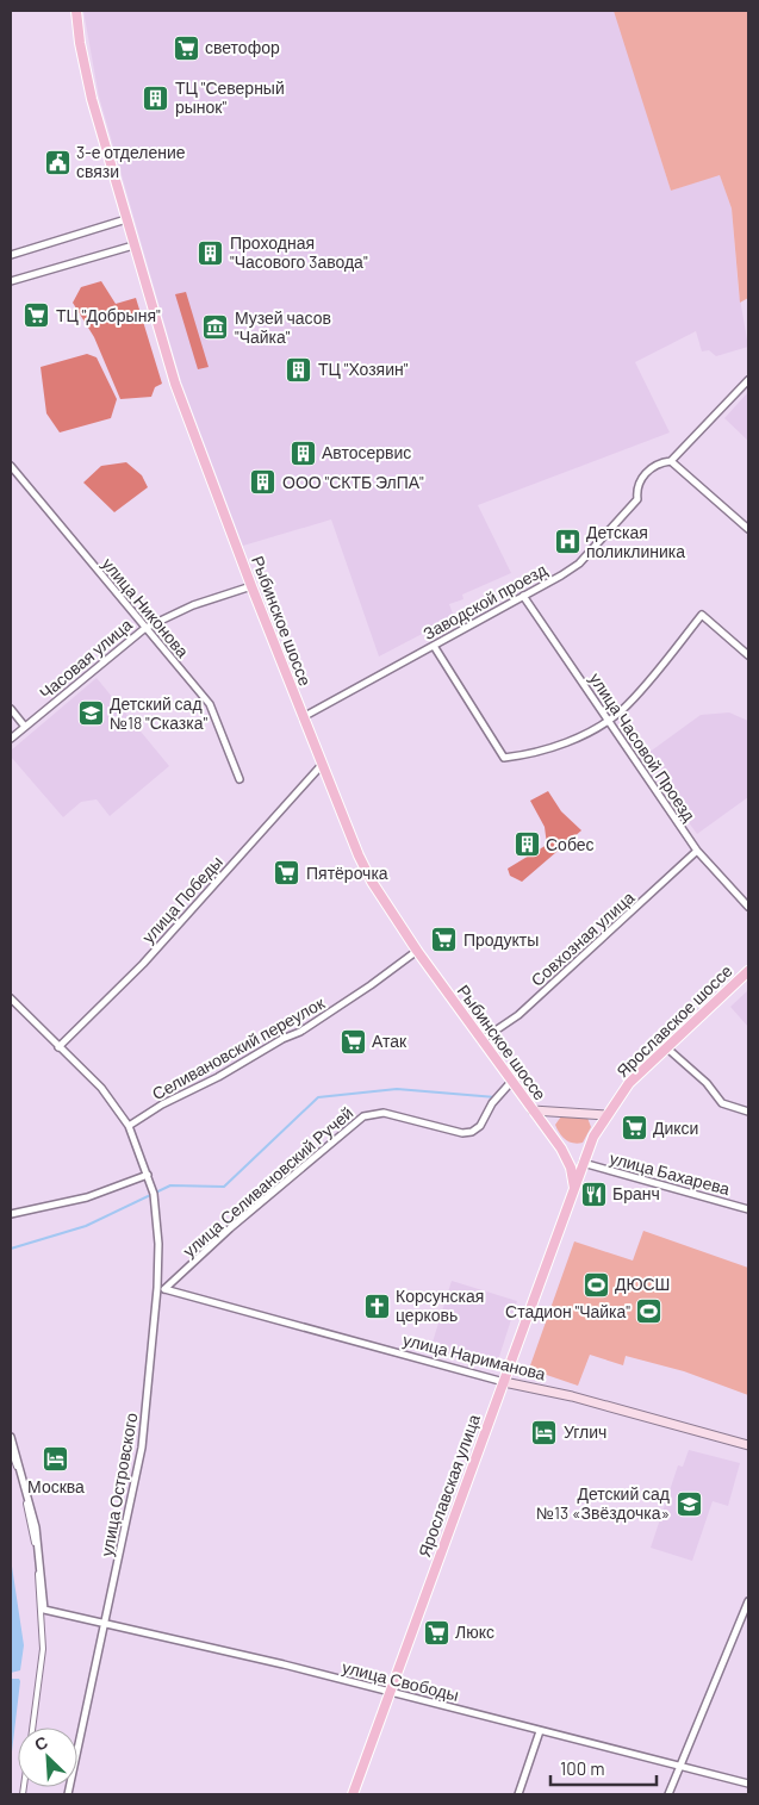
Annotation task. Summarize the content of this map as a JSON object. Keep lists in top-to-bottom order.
{
  "streets": {
    "main road": [
      "Рыбинское шоссе",
      "Ярославское шоссе",
      "улица Нариманова",
      "Ярославская улица"
    ],
    "street": [
      "Заводской проезд",
      "улица Никонова",
      "Часовая улица",
      "улица Часовой Проезд",
      "улица Победы",
      "Совхозная улица",
      "Селивановский переулок",
      "улица Бахарева",
      "улица Селивановский Ручей",
      "улица Островского",
      "улица Свободы"
    ]
  },
  "crossings": [
    ["Заводской проезд", "Рыбинское шоссе"],
    ["Заводской проезд", "улица Часовой Проезд"],
    ["улица Никонова", "Часовая улица"],
    ["Рыбинское шоссе", "Часовая улица"],
    ["Рыбинское шоссе", "улица Победы"],
    ["Рыбинское шоссе", "Совхозная улица"],
    ["Рыбинское шоссе", "Ярославское шоссе"],
    ["Рыбинское шоссе", "Селивановский переулок"],
    ["Рыбинское шоссе", "улица Селивановский Ручей"],
    ["Рыбинское шоссе", "Ярославская улица"],
    ["улица Часовой Проезд", "Совхозная улица"],
    ["улица Победы", "улица Островского"],
    ["Ярославское шоссе", "улица Бахарева"],
    ["Ярославское шоссе", "Ярославская улица"],
    ["Селивановский переулок", "улица Островского"],
    ["улица Селивановский Ручей", "улица Нариманова"],
    ["улица Селивановский Ручей", "улица Островского"],
    ["улица Нариманова", "улица Островского"],
    ["улица Нариманова", "Ярославская улица"],
    ["улица Островского", "улица Свободы"],
    ["Ярославская улица", "улица Свободы"]
  ],
  "places": {
    "supermarket": [
      "светофор",
      "ТЦ \"Добрыня\"",
      "Пятёрочка",
      "Продукты",
      "Атак",
      "Дикси",
      "Люкс"
    ],
    "building": [
      "ТЦ \"Северный рынок\"",
      "Проходная \"Часового 3авода\"",
      "ТЦ \"Хозяин\"",
      "Автосервис",
      "ООО \"СКТБ ЭлПА\"",
      "Собес"
    ],
    "public building": ["3-е отделение связи"],
    "museum": ["Музей часов \"Чайка\""],
    "hospital": ["Детская поликлиника"],
    "school or university": ["Детский сад №18 \"Сказка\"", "Детский сад №13 «Звёздочка»"],
    "restaurant": ["Бранч"],
    "sports": ["ДЮСШ", "Стадион \"Чайка\""],
    "church": ["Корсунская церковь"],
    "hotel": ["Углич", "Москва"]
  },
  "scale_bar": "100 m",
  "north": "top left"
}
